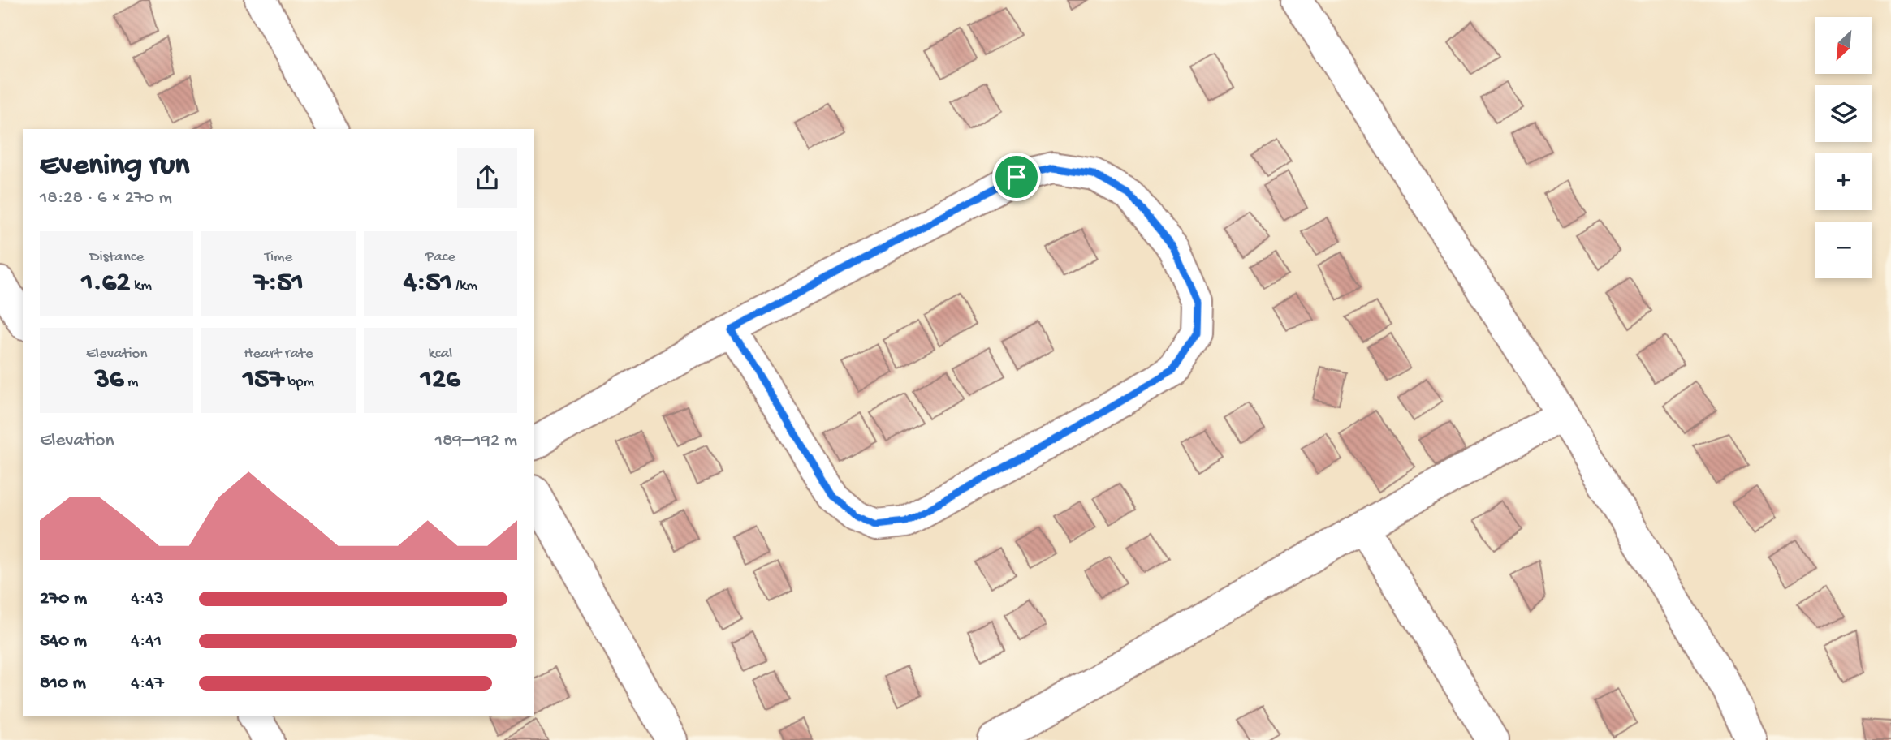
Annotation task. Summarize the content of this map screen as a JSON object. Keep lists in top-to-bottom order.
{
  "north": "bottom left",
  "page": {
    "map_buttons": ["+", "−"],
    "heading": ["Evening run", "18:28 · 6 × 270 m"],
    "stats": [
      ["Distance", "1.62 km"],
      ["Time", "7:51"],
      ["Pace", "4:51 /km"],
      ["Elevation", "36 m"],
      ["Heart rate", "157 bpm"],
      ["kcal", "126"]
    ],
    "chart": ["Elevation", "189–192 m"],
    "list": [
      {
        "name": "270 m",
        "note": "4:43"
      },
      {
        "name": "540 m",
        "note": "4:41"
      },
      {
        "name": "810 m",
        "note": "4:47"
      }
    ]
  }
}
